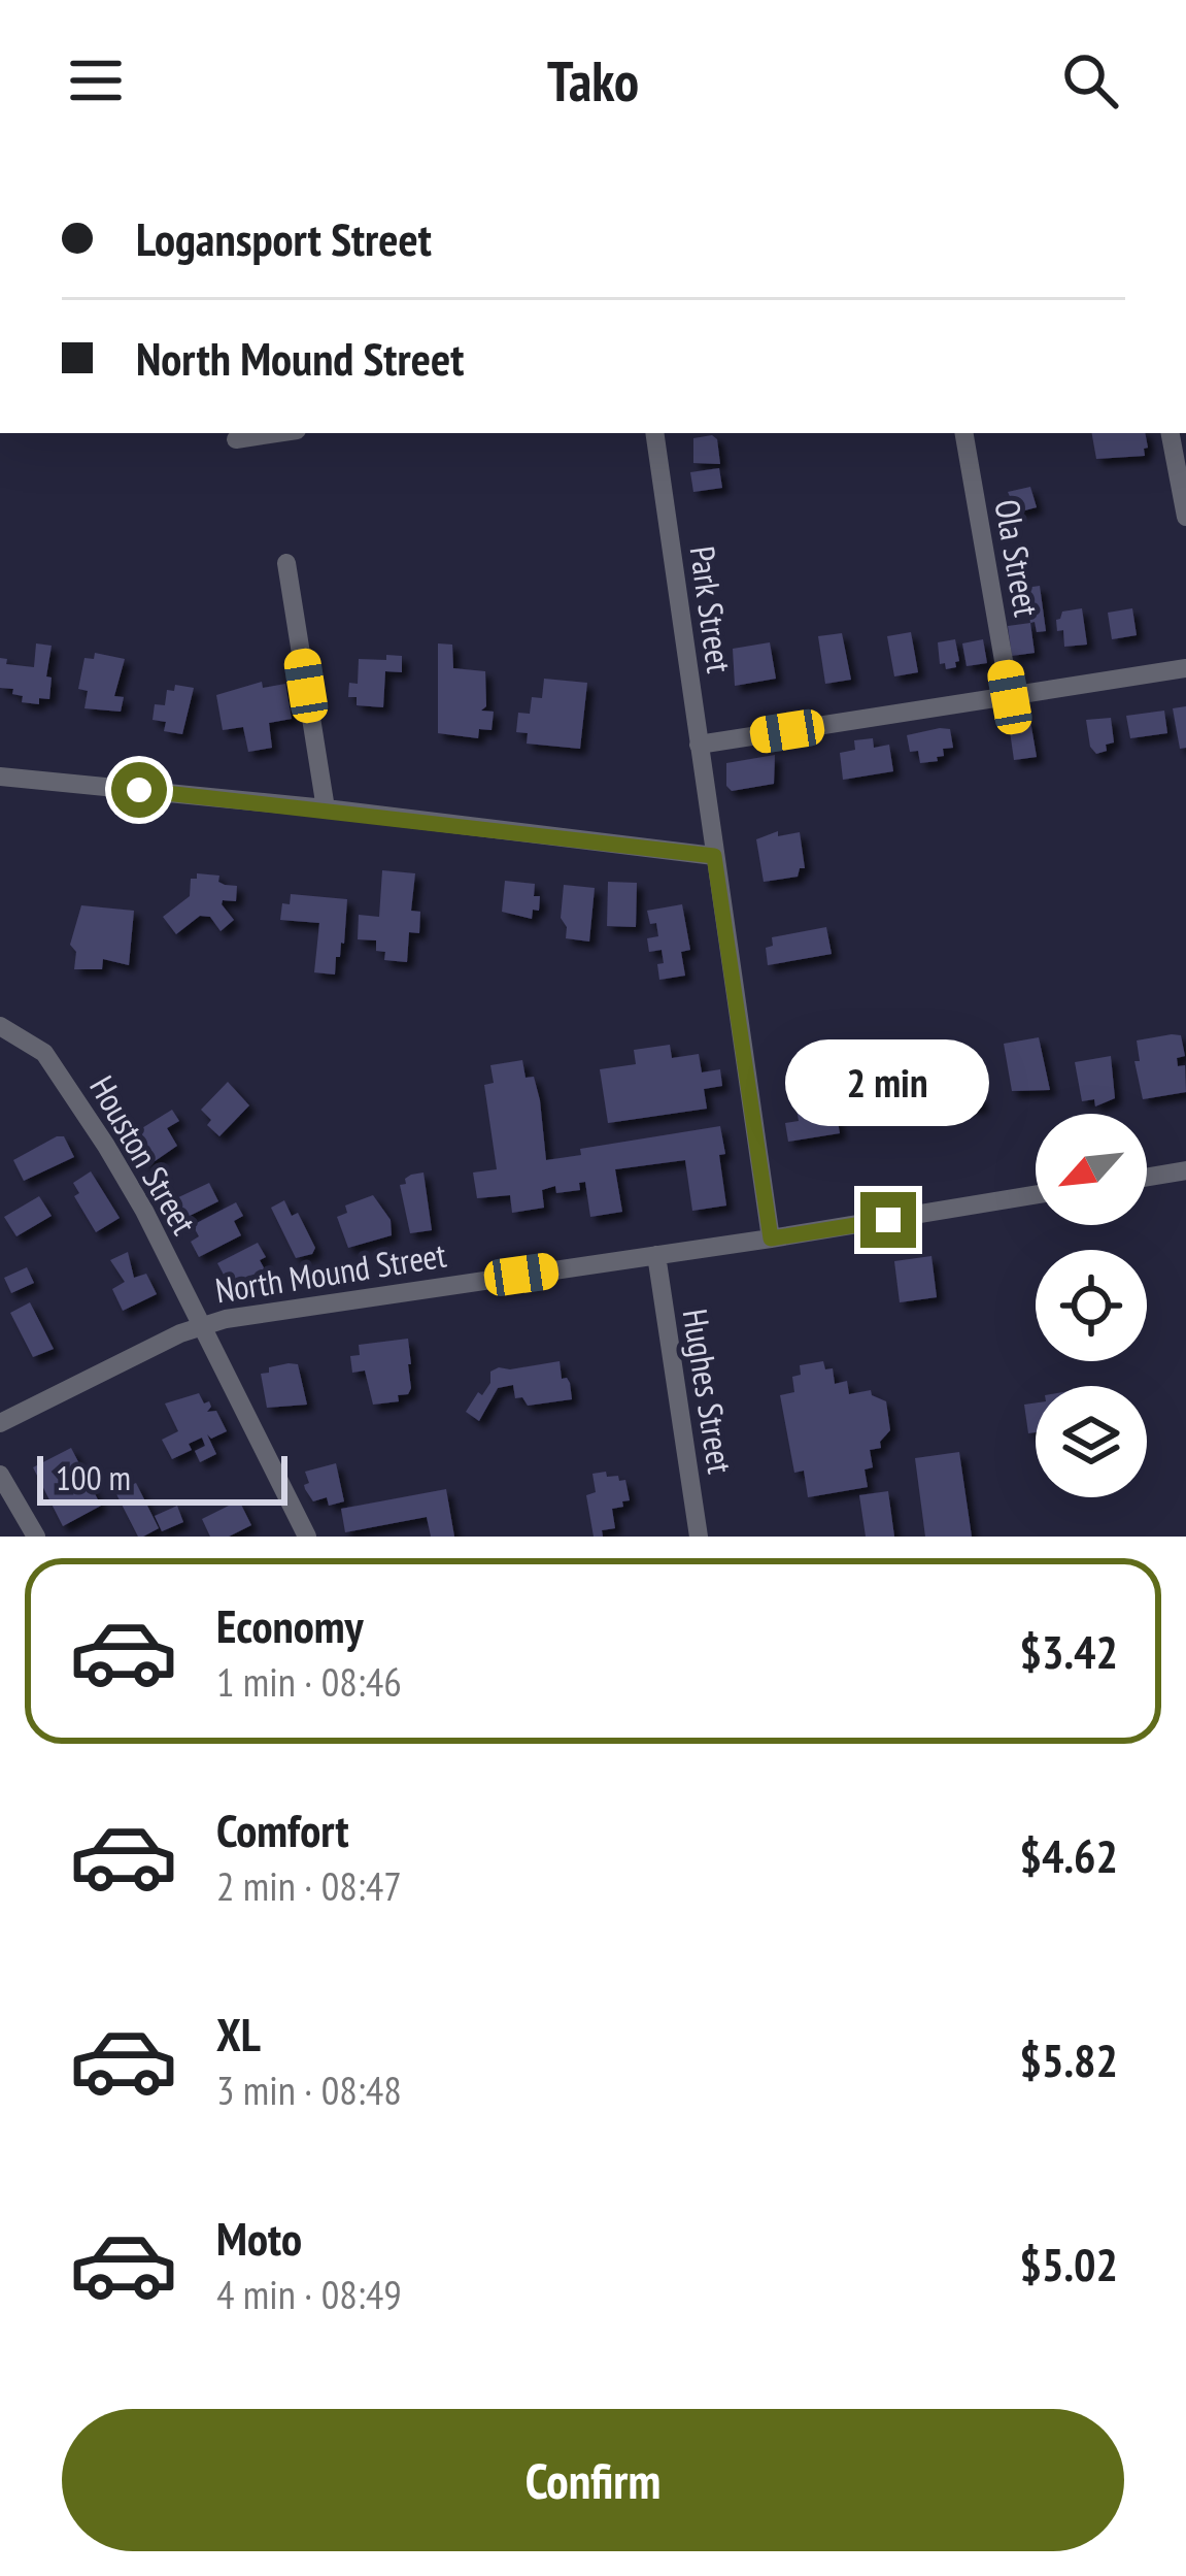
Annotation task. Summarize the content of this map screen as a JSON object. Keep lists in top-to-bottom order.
{
  "streets": {
    "street": [
      "Ola Street",
      "Park Street",
      "Houston Street",
      "North Mound Street",
      "Hughes Street"
    ]
  },
  "crossings": [
    ["Park Street", "North Mound Street"],
    ["Houston Street", "North Mound Street"],
    ["North Mound Street", "Hughes Street"]
  ],
  "scale_bar": "100 m",
  "north": "bottom left",
  "page": {
    "header": "Tako",
    "banner": ["Logansport Street", "North Mound Street"],
    "bubble": "2 min",
    "scale": "100 m",
    "list": [
      {
        "name": "Economy",
        "note": "1 min · 08:46",
        "value": "$3.42"
      },
      {
        "name": "Comfort",
        "note": "2 min · 08:47",
        "value": "$4.62"
      },
      {
        "name": "XL",
        "note": "3 min · 08:48",
        "value": "$5.82"
      },
      {
        "name": "Moto",
        "note": "4 min · 08:49",
        "value": "$5.02"
      }
    ],
    "buttons": "Confirm"
  }
}
